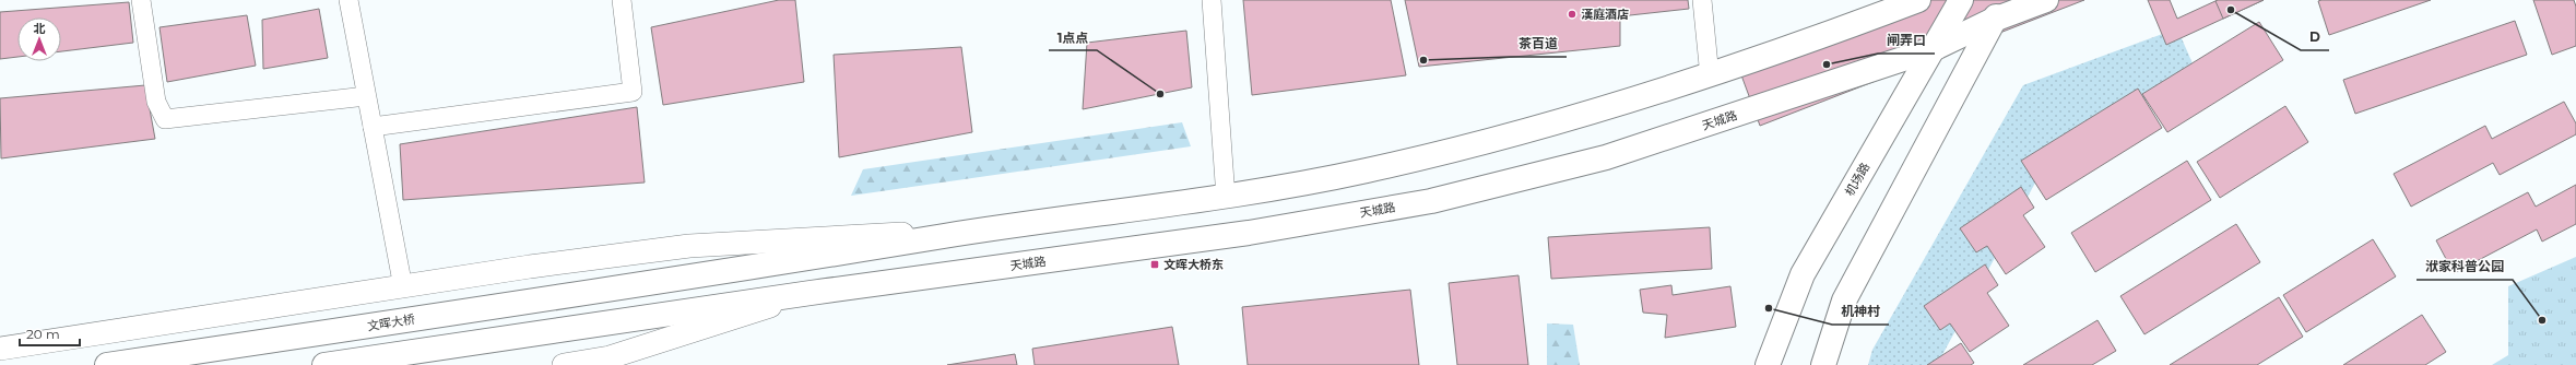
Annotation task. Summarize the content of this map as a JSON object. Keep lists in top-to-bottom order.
{
  "streets": {
    "main road": ["天城路", "机场路", "文晖大桥"]
  },
  "crossings": [
    ["天城路", "机场路"]
  ],
  "places": {
    "other": [
      "D",
      "漢庭酒店",
      "茶百道",
      "闸弄口",
      "1点点",
      "机神村",
      "洑家科普公园"
    ],
    "transit": ["文晖大桥东"]
  },
  "scale_bar": "20 m",
  "north": "top"
}
